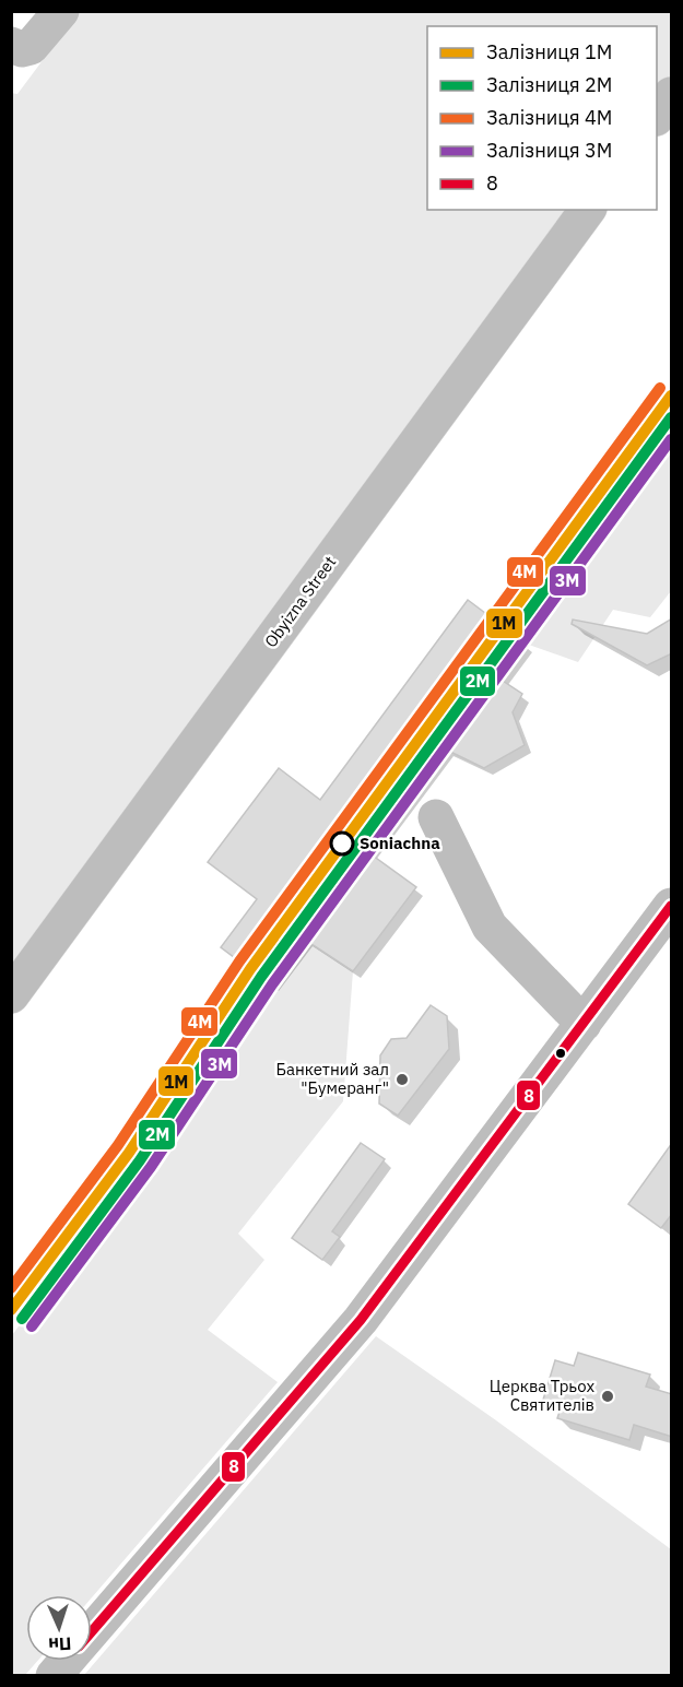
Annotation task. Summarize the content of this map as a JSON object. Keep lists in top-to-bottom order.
{
  "streets": {
    "main road": ["Obyizna Street"]
  },
  "places": ["Soniachna", "Банкетний зал \"Бумеранг\"", "Церква Трьох Святителів"],
  "lines": [
    "rail line 4М",
    "rail line 1М",
    "rail line 2М",
    "rail line 3М",
    "transit line 8"
  ],
  "legend": [
    "Залізниця 1М",
    "Залізниця 2М",
    "Залізниця 4М",
    "Залізниця 3М",
    "8"
  ],
  "north": "bottom"
}
